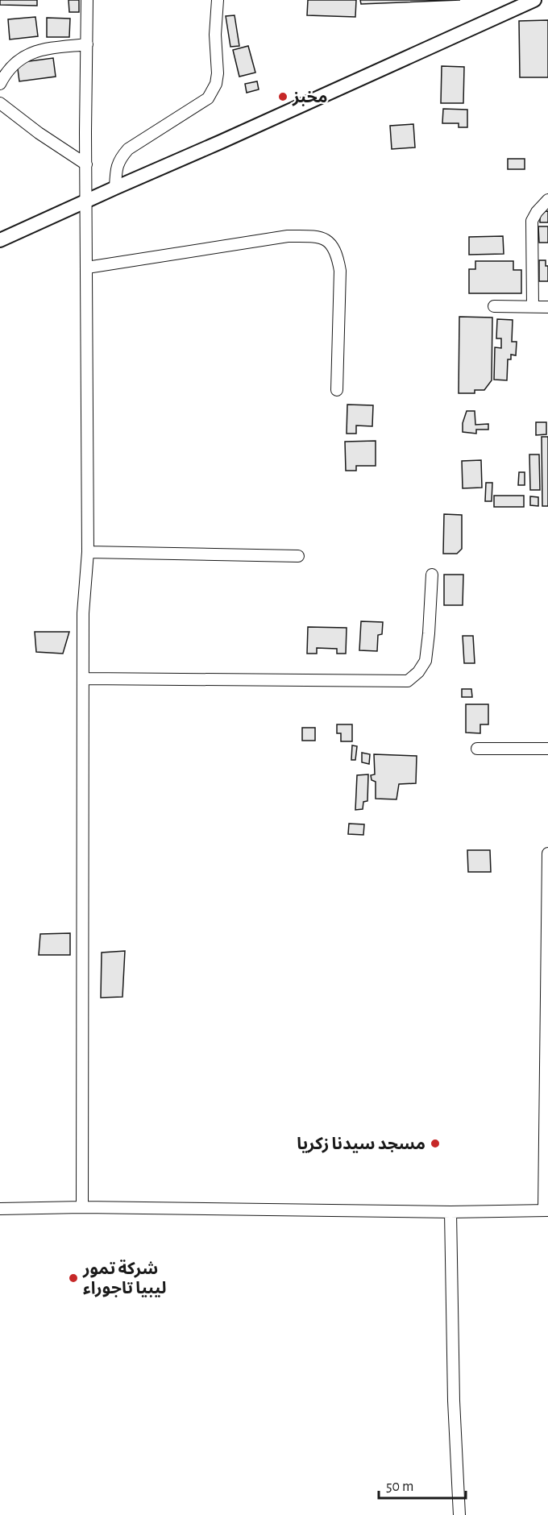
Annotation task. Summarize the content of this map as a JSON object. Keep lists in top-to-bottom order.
{
  "places": ["مخبز", "مسجد سيدنا زكريا", "شركة تمور ليبيا تاجوراء"],
  "scale_bar": "50 m"
}
